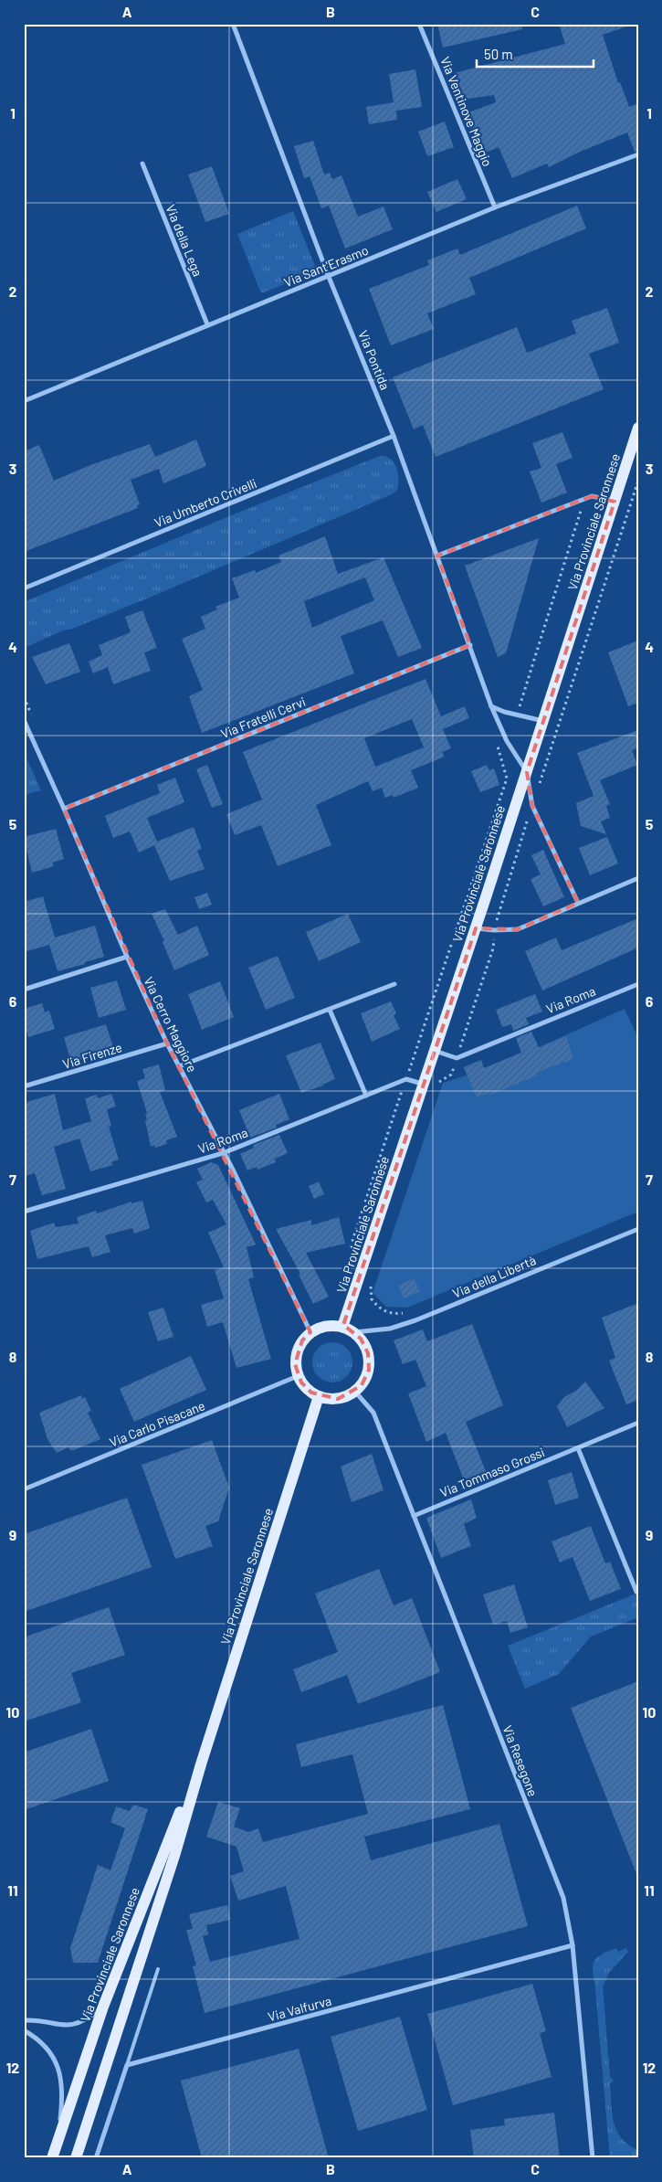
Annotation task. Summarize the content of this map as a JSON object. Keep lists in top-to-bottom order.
{
  "streets": {
    "main road": ["Via Provinciale Saronnese"],
    "street": [
      "Via Ventinove Maggio",
      "Via della Lega",
      "Via Sant'Erasmo",
      "Via Pontida",
      "Via Umberto Crivelli",
      "Via Fratelli Cervi",
      "Via Roma",
      "Via Cerro Maggiore",
      "Via Firenze",
      "Via della Libertà",
      "Via Carlo Pisacane",
      "Via Tommaso Grossi",
      "Via Resegone",
      "Via Valfurva"
    ]
  },
  "crossings": [
    ["Via Ventinove Maggio", "Via Sant'Erasmo"],
    ["Via della Lega", "Via Sant'Erasmo"],
    ["Via Sant'Erasmo", "Via Pontida"],
    ["Via Pontida", "Via Umberto Crivelli"],
    ["Via Pontida", "Via Provinciale Saronnese"],
    ["Via Pontida", "Via Fratelli Cervi"],
    ["Via Provinciale Saronnese", "Via Cerro Maggiore"],
    ["Via Provinciale Saronnese", "Via della Libertà"],
    ["Via Provinciale Saronnese", "Via Carlo Pisacane"],
    ["Via Provinciale Saronnese", "Via Resegone"],
    ["Via Fratelli Cervi", "Via Cerro Maggiore"],
    ["Via Roma", "Via Cerro Maggiore"],
    ["Via Cerro Maggiore", "Via Firenze"],
    ["Via Cerro Maggiore", "Via della Libertà"],
    ["Via Cerro Maggiore", "Via Carlo Pisacane"],
    ["Via Cerro Maggiore", "Via Resegone"],
    ["Via della Libertà", "Via Carlo Pisacane"],
    ["Via della Libertà", "Via Resegone"],
    ["Via Carlo Pisacane", "Via Resegone"],
    ["Via Tommaso Grossi", "Via Resegone"],
    ["Via Resegone", "Via Valfurva"]
  ],
  "scale_bar": "50 m",
  "grid": {
    "columns": ["A", "B", "C"],
    "rows": [
      "1",
      "2",
      "3",
      "4",
      "5",
      "6",
      "7",
      "8",
      "9",
      "10",
      "11",
      "12"
    ]
  }
}
